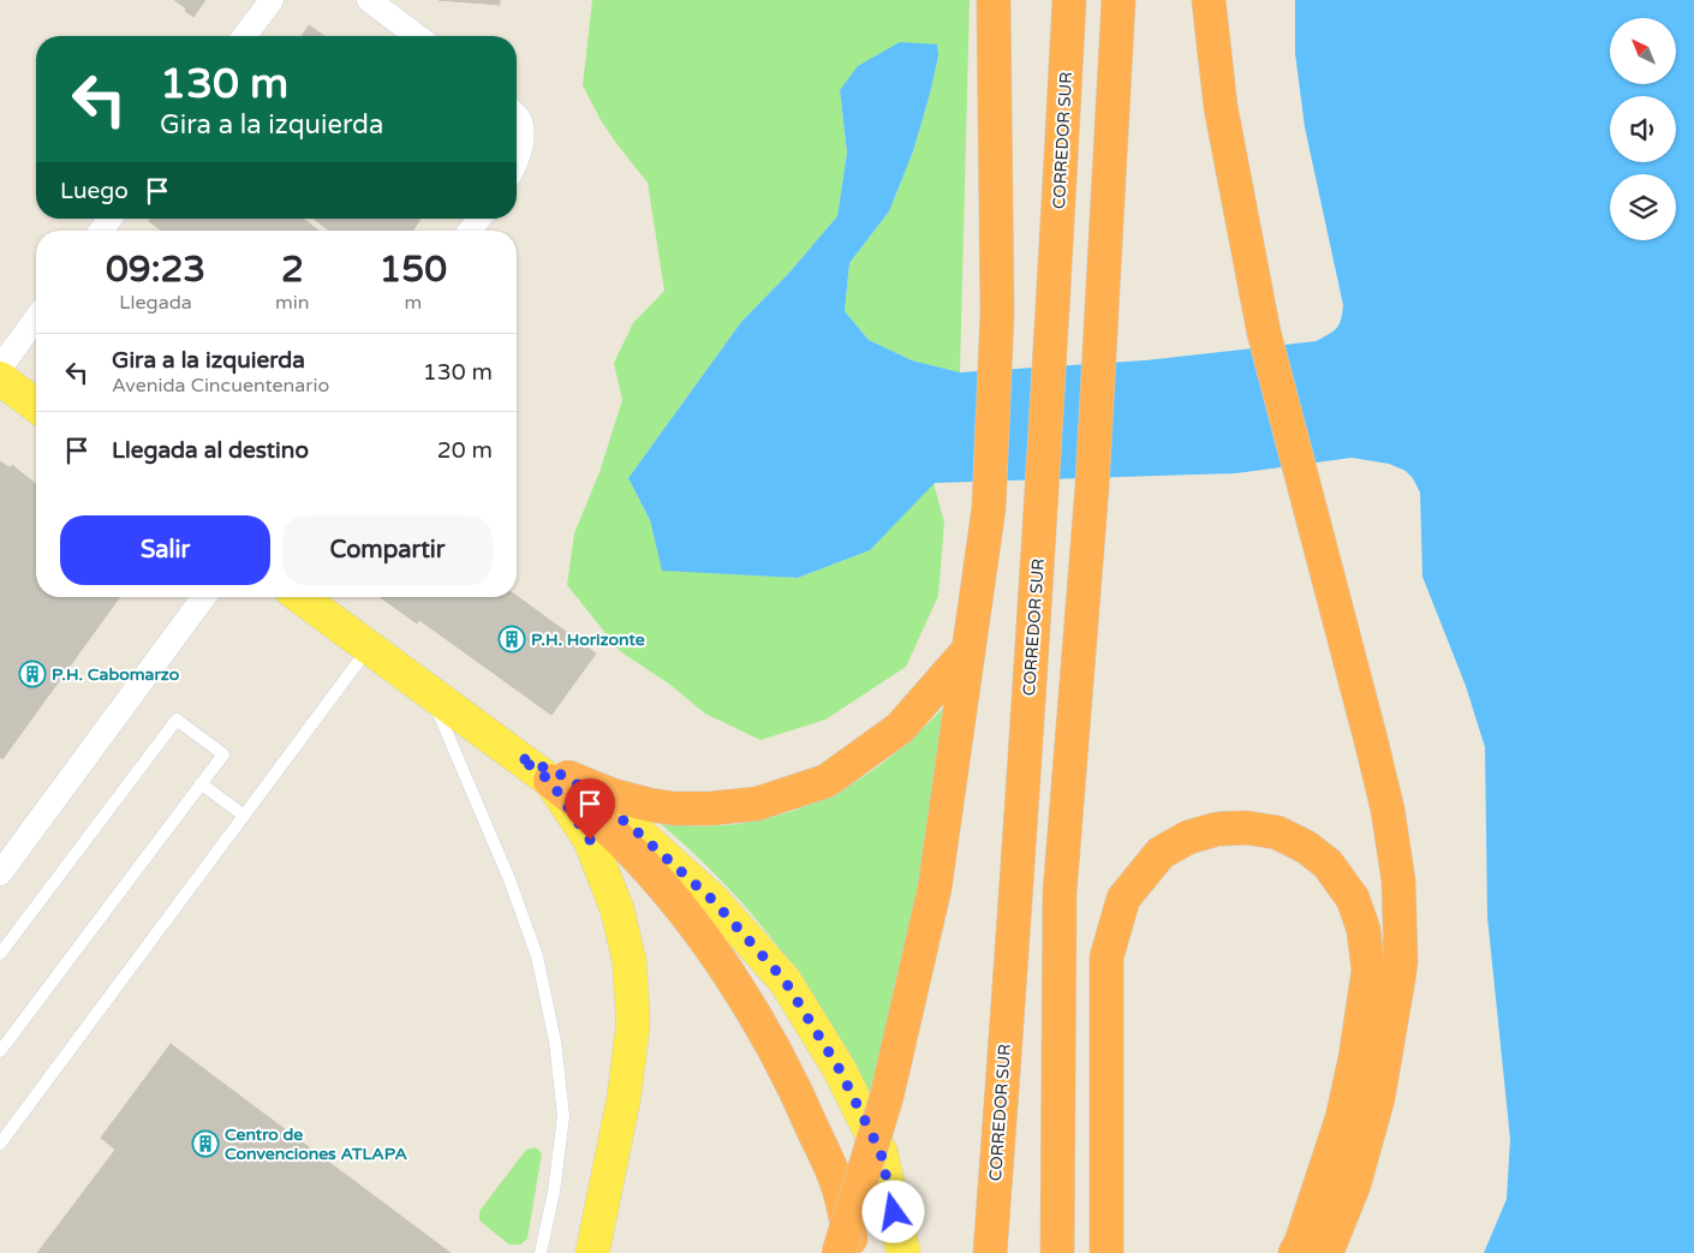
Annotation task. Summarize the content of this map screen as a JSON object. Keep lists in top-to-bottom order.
{
  "streets": {
    "highway": ["CORREDOR SUR"]
  },
  "places": {
    "building": ["P.H. Horizonte", "P.H. Cabomarzo", "Centro de Convenciones ATLAPA"]
  },
  "north": "top left",
  "page": {
    "turn": ["130 m", "Gira a la izquierda"],
    "then": "Luego",
    "eta": [
      "09:23",
      "Llegada",
      "2",
      "min",
      "150",
      "m"
    ],
    "list": [
      {
        "name": "Gira a la izquierda",
        "note": "Avenida Cincuentenario",
        "value": "130 m"
      },
      {
        "name": "Llegada al destino",
        "value": "20 m"
      }
    ],
    "buttons": ["Salir", "Compartir"]
  }
}
